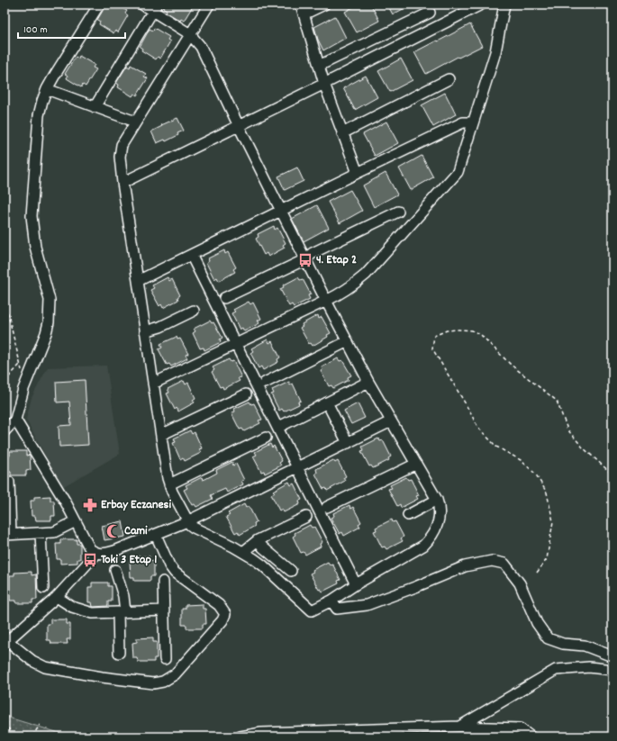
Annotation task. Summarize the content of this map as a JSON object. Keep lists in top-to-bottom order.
{
  "places": {
    "bus stop": ["4. Etap 2", "Toki 3 Etap 1"],
    "pharmacy": ["Erbay Eczanesi"],
    "mosque": ["Cami"]
  },
  "scale_bar": "100 m"
}
